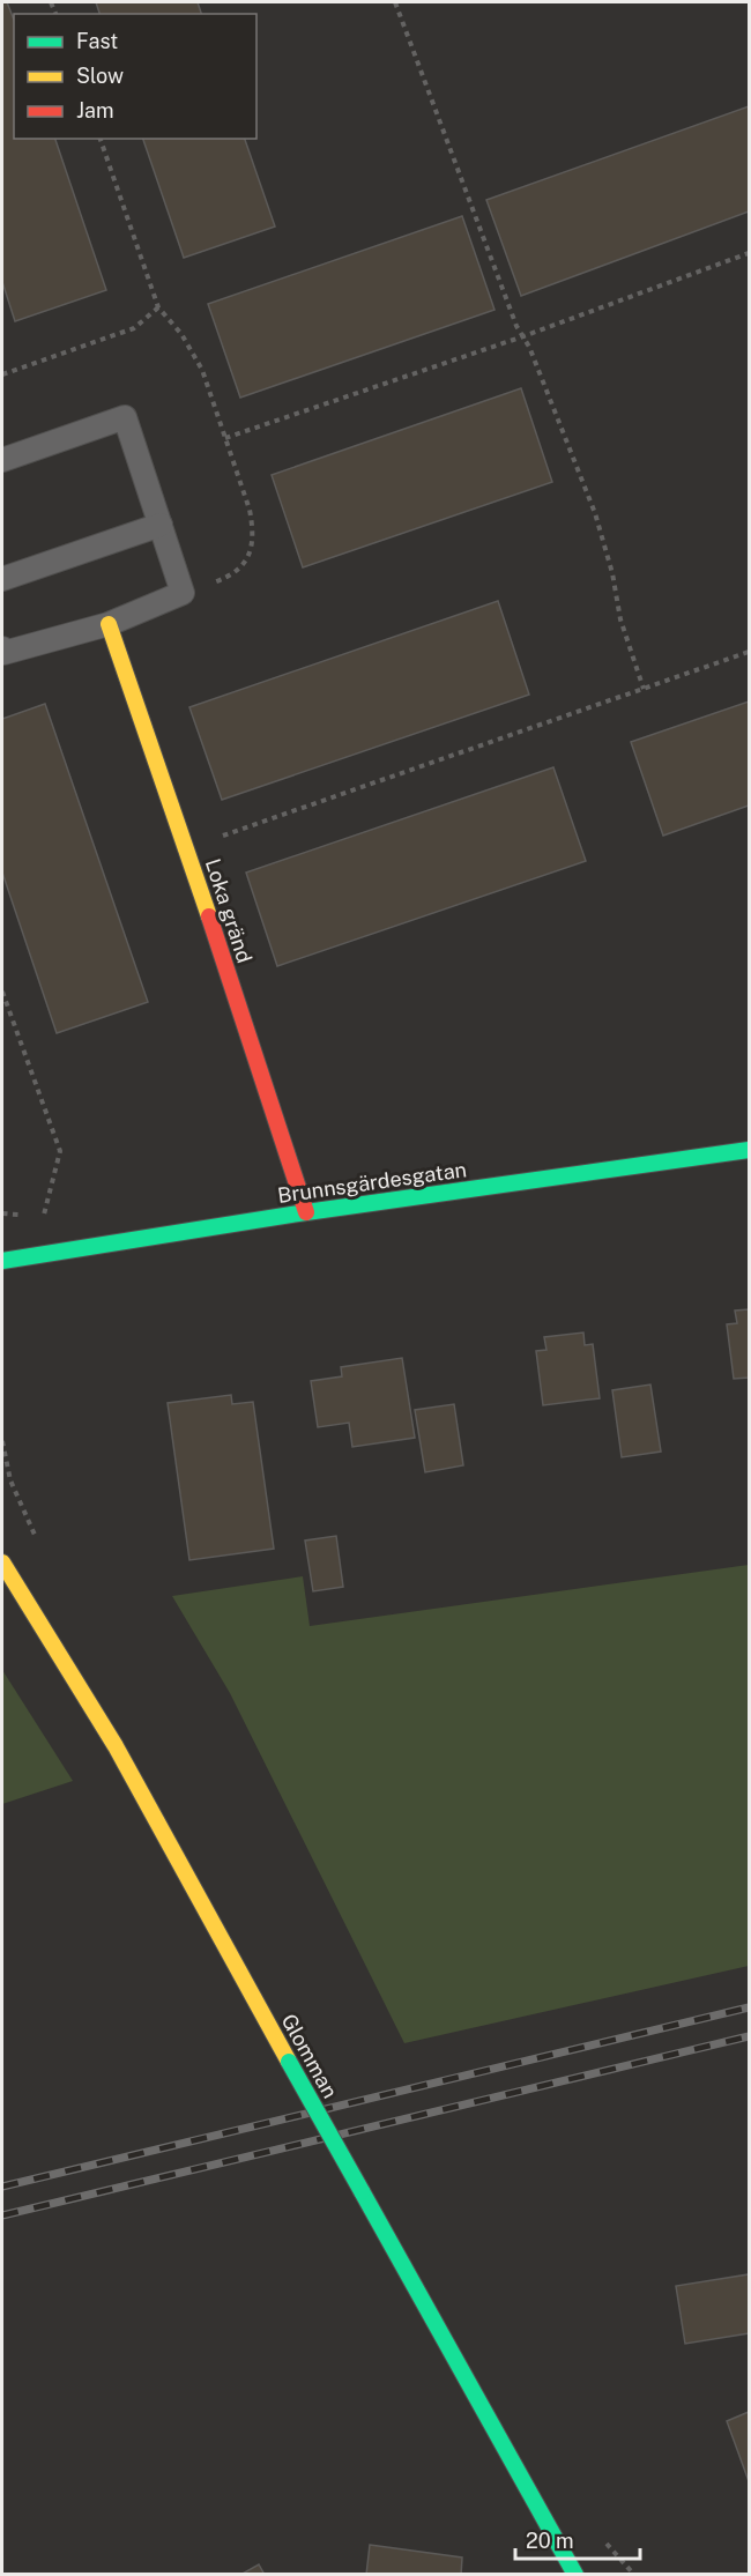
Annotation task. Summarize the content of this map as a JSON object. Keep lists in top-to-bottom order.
{
  "streets": {
    "street": ["Loka gränd", "Brunnsgärdesgatan", "Glomman"]
  },
  "crossings": [
    ["Loka gränd", "Brunnsgärdesgatan"]
  ],
  "legend": ["Fast", "Slow", "Jam"],
  "scale_bar": "20 m"
}
